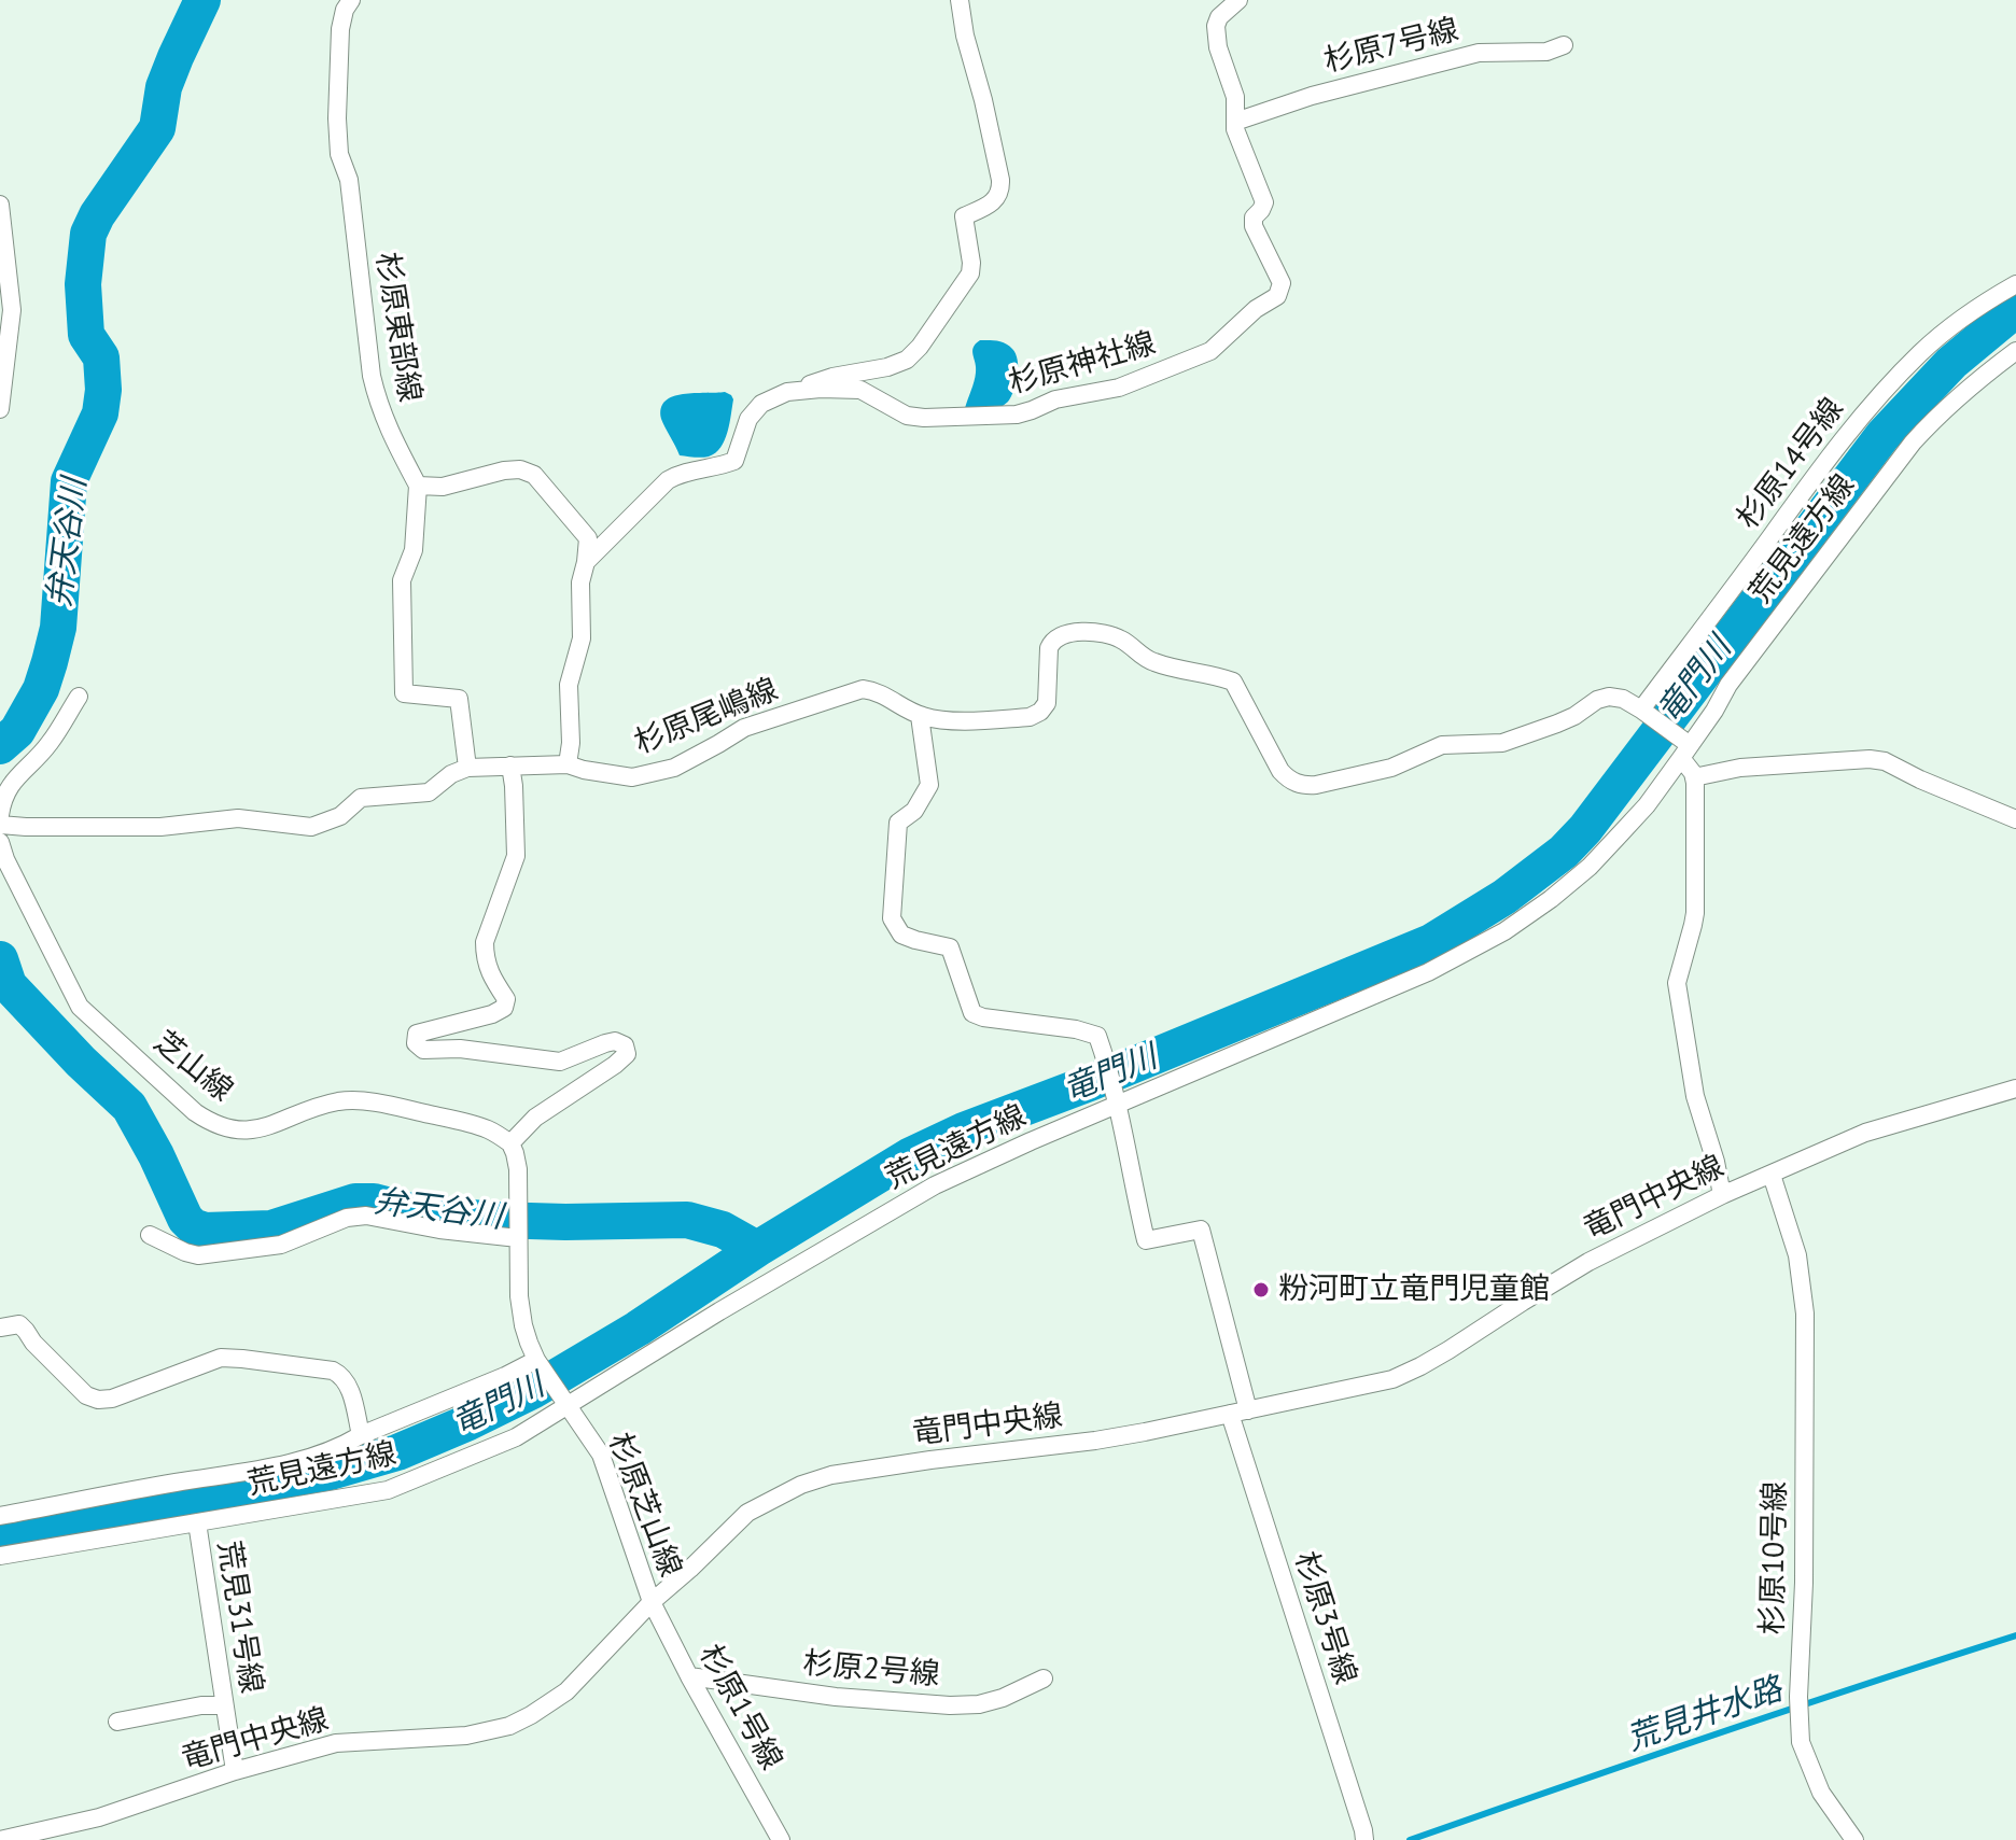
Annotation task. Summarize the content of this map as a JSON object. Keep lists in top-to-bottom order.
{
  "streets": {
    "street": [
      "杉原7号線",
      "杉原東部線",
      "杉原神社線",
      "杉原14号線",
      "荒見遠方線",
      "杉原尾嶋線",
      "芝山線",
      "竜門中央線",
      "杉原芝山線",
      "杉原10号線",
      "荒見31号線",
      "杉原3号線",
      "杉原2号線",
      "杉原1号線"
    ]
  },
  "crossings": [
    ["杉原7号線", "杉原神社線"],
    ["杉原14号線", "杉原尾嶋線"],
    ["荒見遠方線", "杉原尾嶋線"],
    ["荒見遠方線", "杉原芝山線"],
    ["荒見遠方線", "荒見31号線"],
    ["荒見遠方線", "杉原3号線"],
    ["芝山線", "杉原芝山線"],
    ["竜門中央線", "杉原芝山線"],
    ["竜門中央線", "杉原10号線"],
    ["竜門中央線", "荒見31号線"],
    ["竜門中央線", "杉原3号線"],
    ["竜門中央線", "杉原1号線"],
    ["杉原芝山線", "杉原1号線"],
    ["杉原2号線", "杉原1号線"]
  ],
  "water": ["弁天谷川", "竜門川", "荒見井水路"],
  "places": ["粉河町立竜門児童館"]
}
